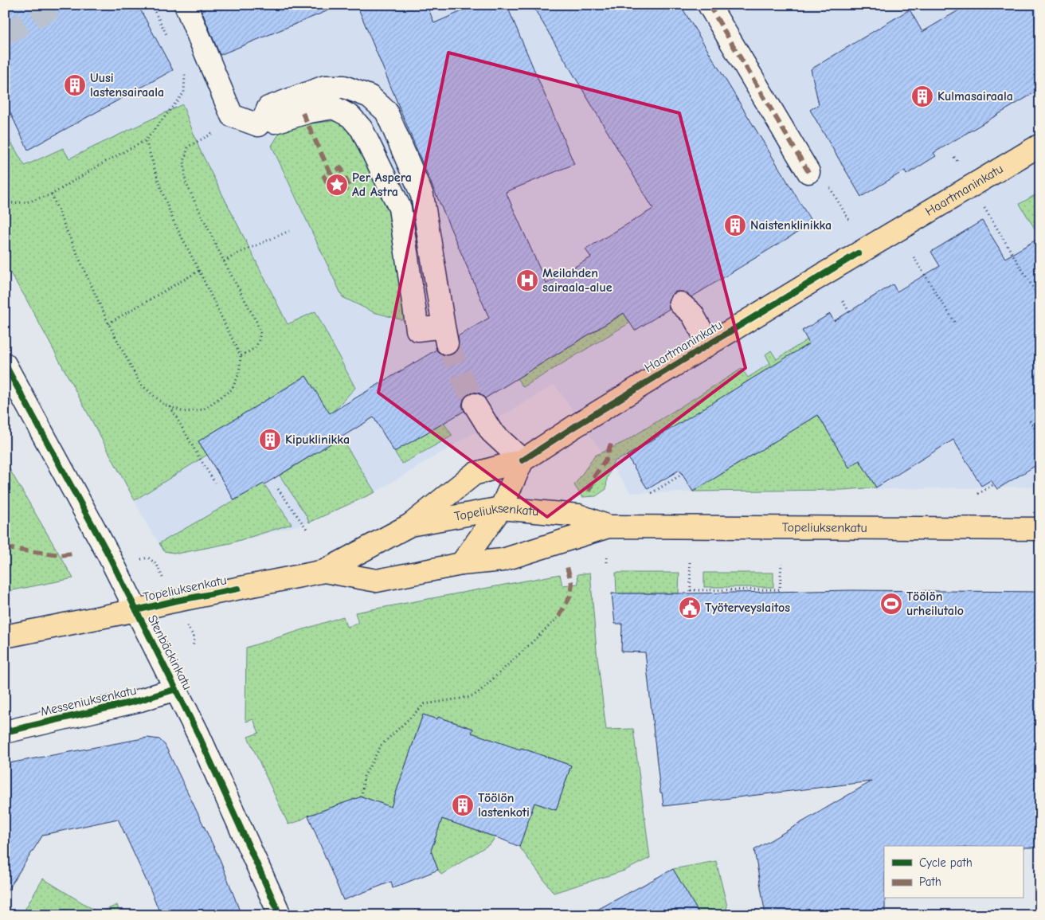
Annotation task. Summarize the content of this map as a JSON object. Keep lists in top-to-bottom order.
{
  "streets": {
    "main road": ["Haartmaninkatu", "Topeliuksenkatu"],
    "street": ["Stenbäckinkatu", "Messeniuksenkatu"]
  },
  "crossings": [
    ["Haartmaninkatu", "Topeliuksenkatu"],
    ["Topeliuksenkatu", "Stenbäckinkatu"],
    ["Stenbäckinkatu", "Messeniuksenkatu"]
  ],
  "places": {
    "building": [
      "Uusi lastensairaala",
      "Kulmasairaala",
      "Naistenklinikka",
      "Kipuklinikka",
      "Töölön lastenkoti"
    ],
    "place": ["Per Aspera Ad Astra"],
    "hospital": ["Meilahden sairaala-alue"],
    "sports": ["Töölön urheilutalo"],
    "public building": ["Työterveyslaitos"]
  },
  "legend": ["Cycle path", "Path"]
}
